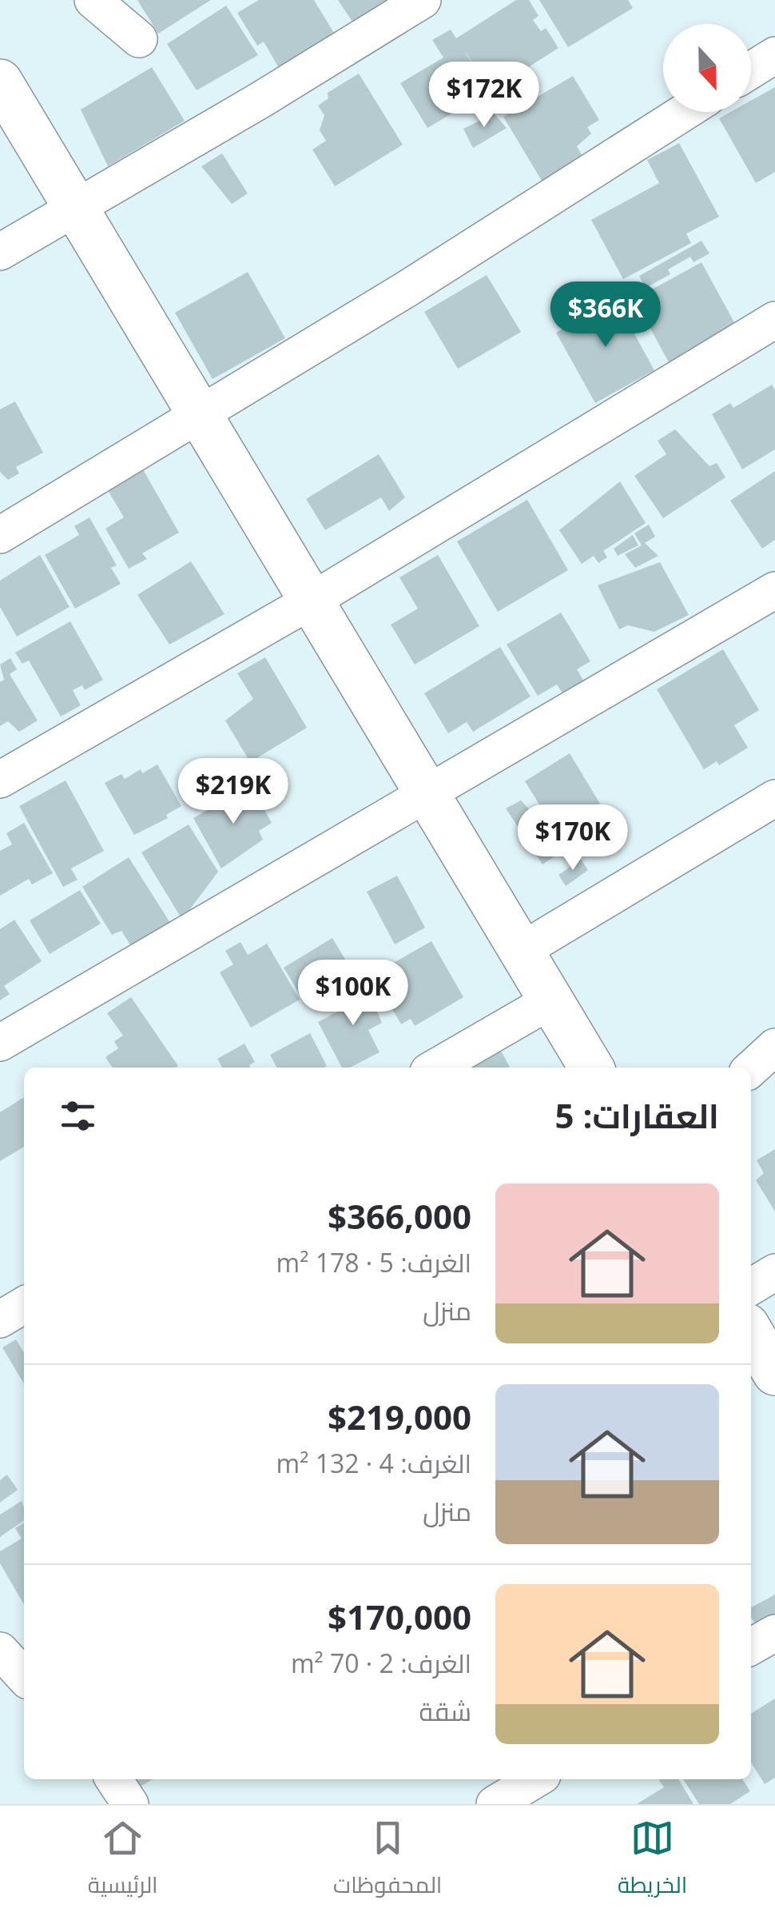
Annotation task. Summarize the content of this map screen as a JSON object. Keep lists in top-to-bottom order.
{
  "north": "bottom",
  "page": {
    "price": [
      "$172K",
      "$366K",
      "$219K",
      "$170K",
      "$100K"
    ],
    "heading": "العقارات: 5",
    "list": [
      {
        "name": "$366,000",
        "note": "الغرف: 5 · 178 m² · منزل"
      },
      {
        "name": "$219,000",
        "note": "الغرف: 4 · 132 m² · منزل"
      },
      {
        "name": "$170,000",
        "note": "الغرف: 2 · 70 m² · شقة"
      }
    ],
    "tabs": ["الخريطة", "المحفوظات", "الرئيسية"]
  }
}
